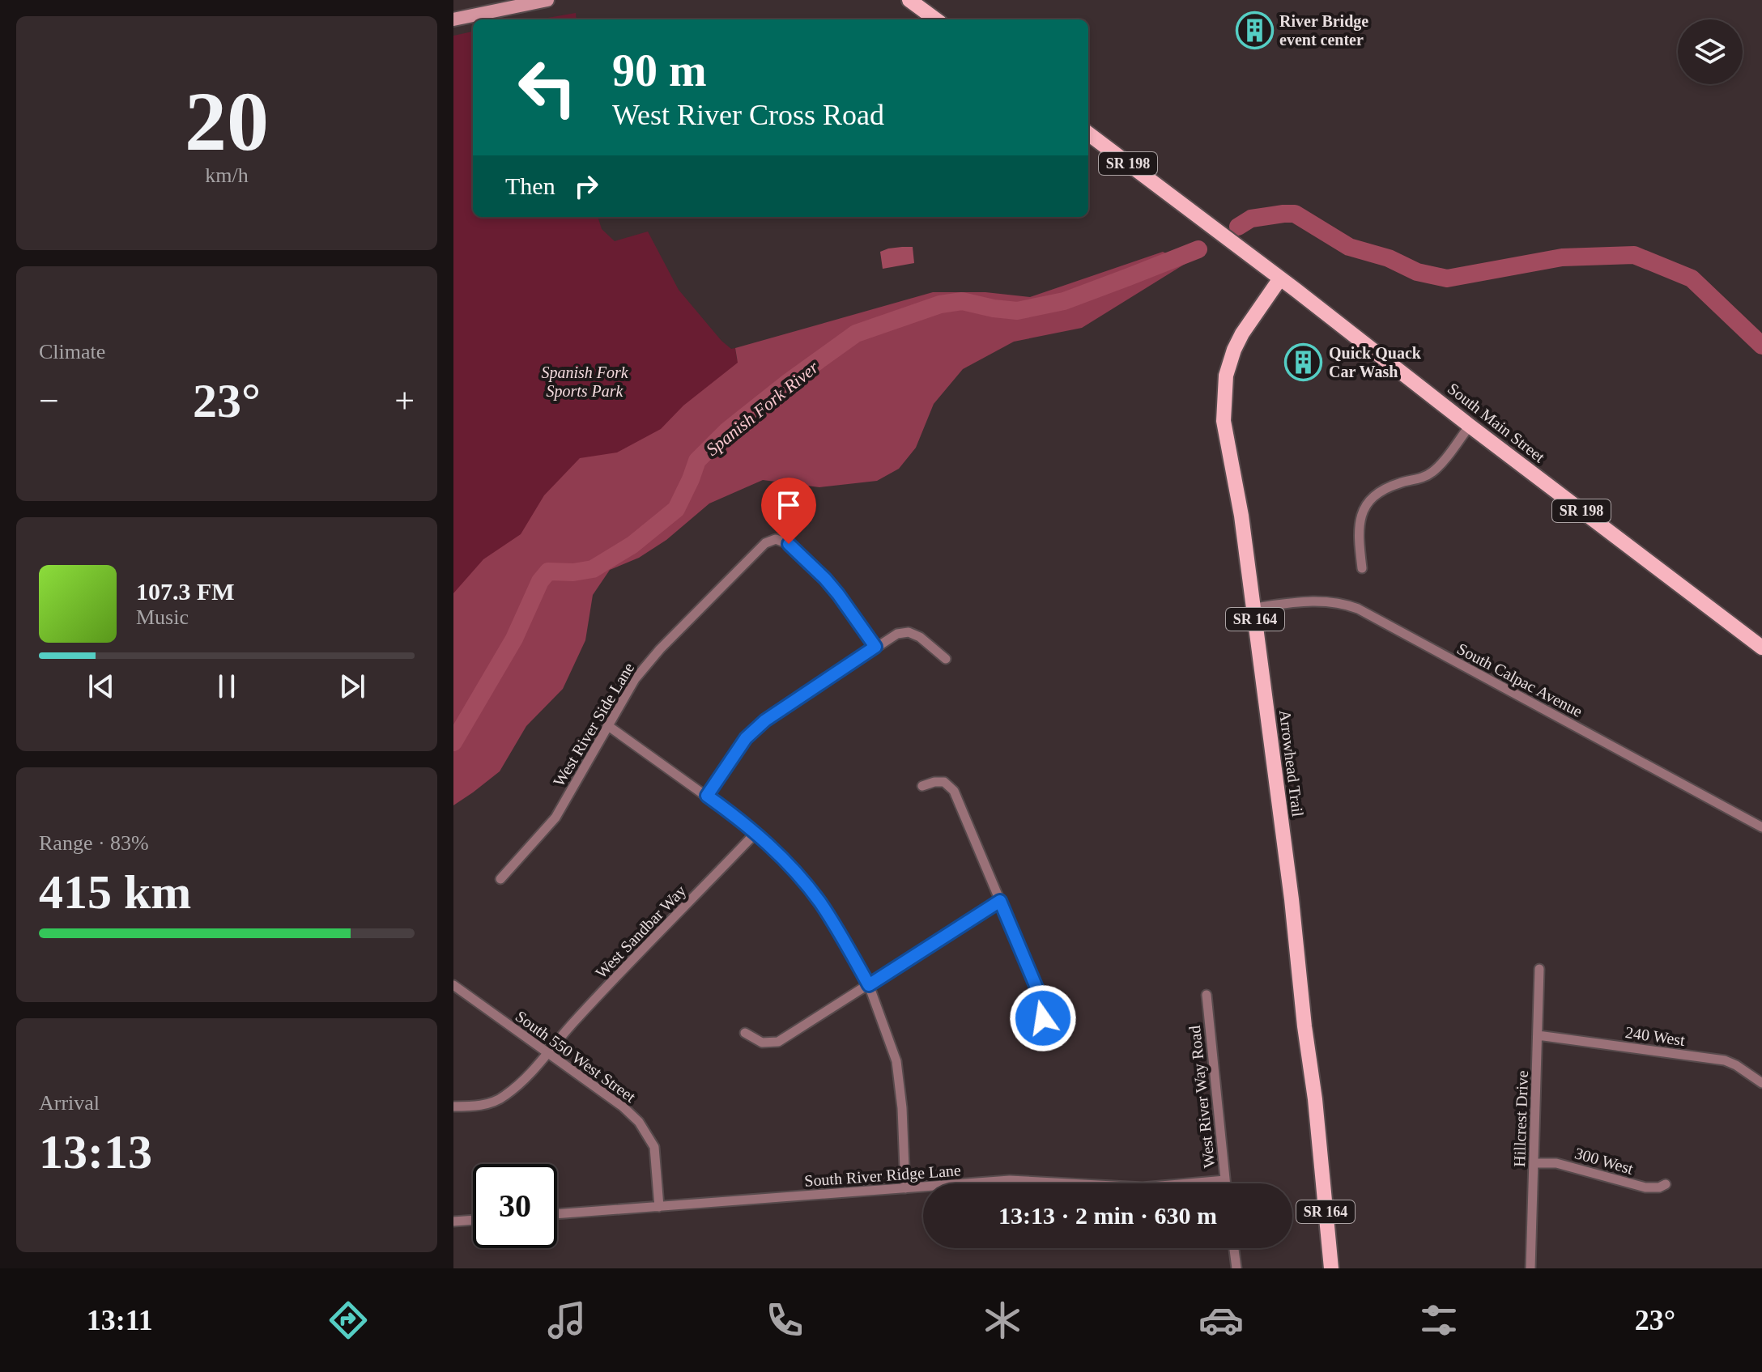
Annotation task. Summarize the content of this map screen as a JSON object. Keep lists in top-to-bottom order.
{
  "streets": {
    "main road": [
      "SR 198",
      "South Main Street",
      "SR 164",
      "Arrowhead Trail"
    ],
    "street": [
      "South Calpac Avenue",
      "West River Side Lane",
      "West Sandbar Way",
      "240 West",
      "South 550 West Street",
      "West River Way Road",
      "Hillcrest Drive",
      "300 West",
      "South River Ridge Lane"
    ]
  },
  "crossings": [
    ["South Main Street", "Arrowhead Trail"],
    ["South Calpac Avenue", "Arrowhead Trail"],
    ["West Sandbar Way", "South 550 West Street"],
    ["240 West", "Hillcrest Drive"],
    ["South 550 West Street", "South River Ridge Lane"],
    ["West River Way Road", "South River Ridge Lane"],
    ["Hillcrest Drive", "300 West"]
  ],
  "water": ["Spanish Fork River"],
  "parks": ["Spanish Fork Sports Park"],
  "places": {
    "building": ["River Bridge event center", "Quick Quack Car Wash"]
  },
  "page": {
    "tile": [
      ["20", "km/h"],
      "Climate",
      ["Range · 83%", "415 km"],
      ["Arrival", "13:13"]
    ],
    "turn": ["90 m", "West River Cross Road"],
    "then": "Then",
    "heat": ["−", "23°", "+"],
    "song": ["107.3 FM", "Music"],
    "limit": "30",
    "trip": "13:13 · 2 min · 630 m",
    "tabs": ["13:11", "23°"]
  }
}
